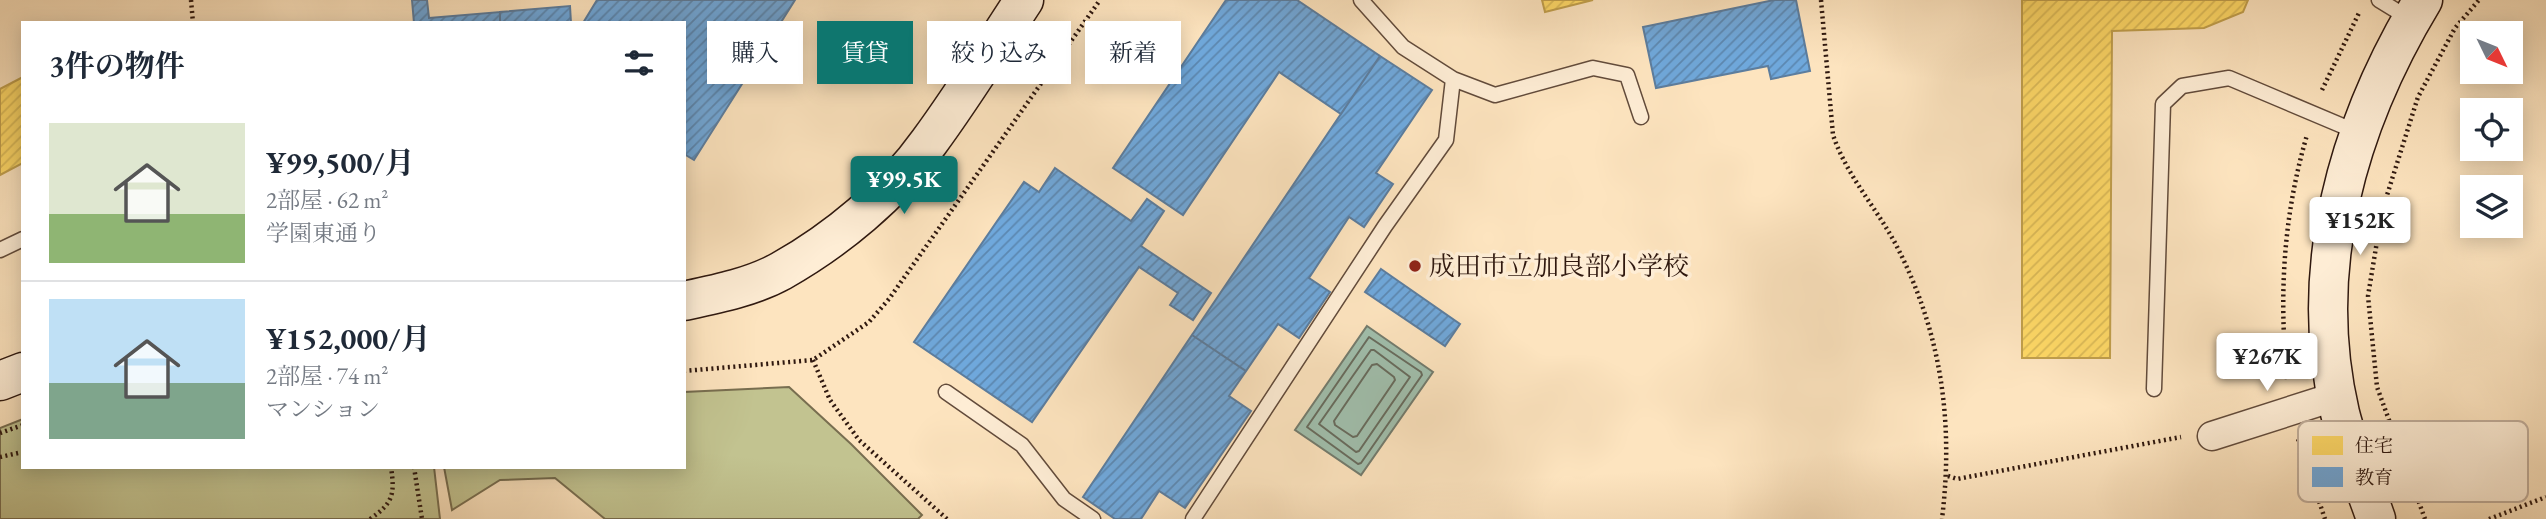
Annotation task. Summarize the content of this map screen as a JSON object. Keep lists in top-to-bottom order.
{
  "places": ["成田市立加良部小学校"],
  "legend": ["住宅", "教育"],
  "north": "bottom right",
  "page": {
    "chip": [
      "購入",
      "賃貸",
      "絞り込み",
      "新着"
    ],
    "heading": "3件の物件",
    "list": [
      {
        "name": "¥99,500/月",
        "note": "2部屋 · 62 m² · 学園東通り"
      },
      {
        "name": "¥152,000/月",
        "note": "2部屋 · 74 m² · マンション"
      }
    ],
    "price": ["¥99.5K", "¥152K", "¥267K"]
  }
}
